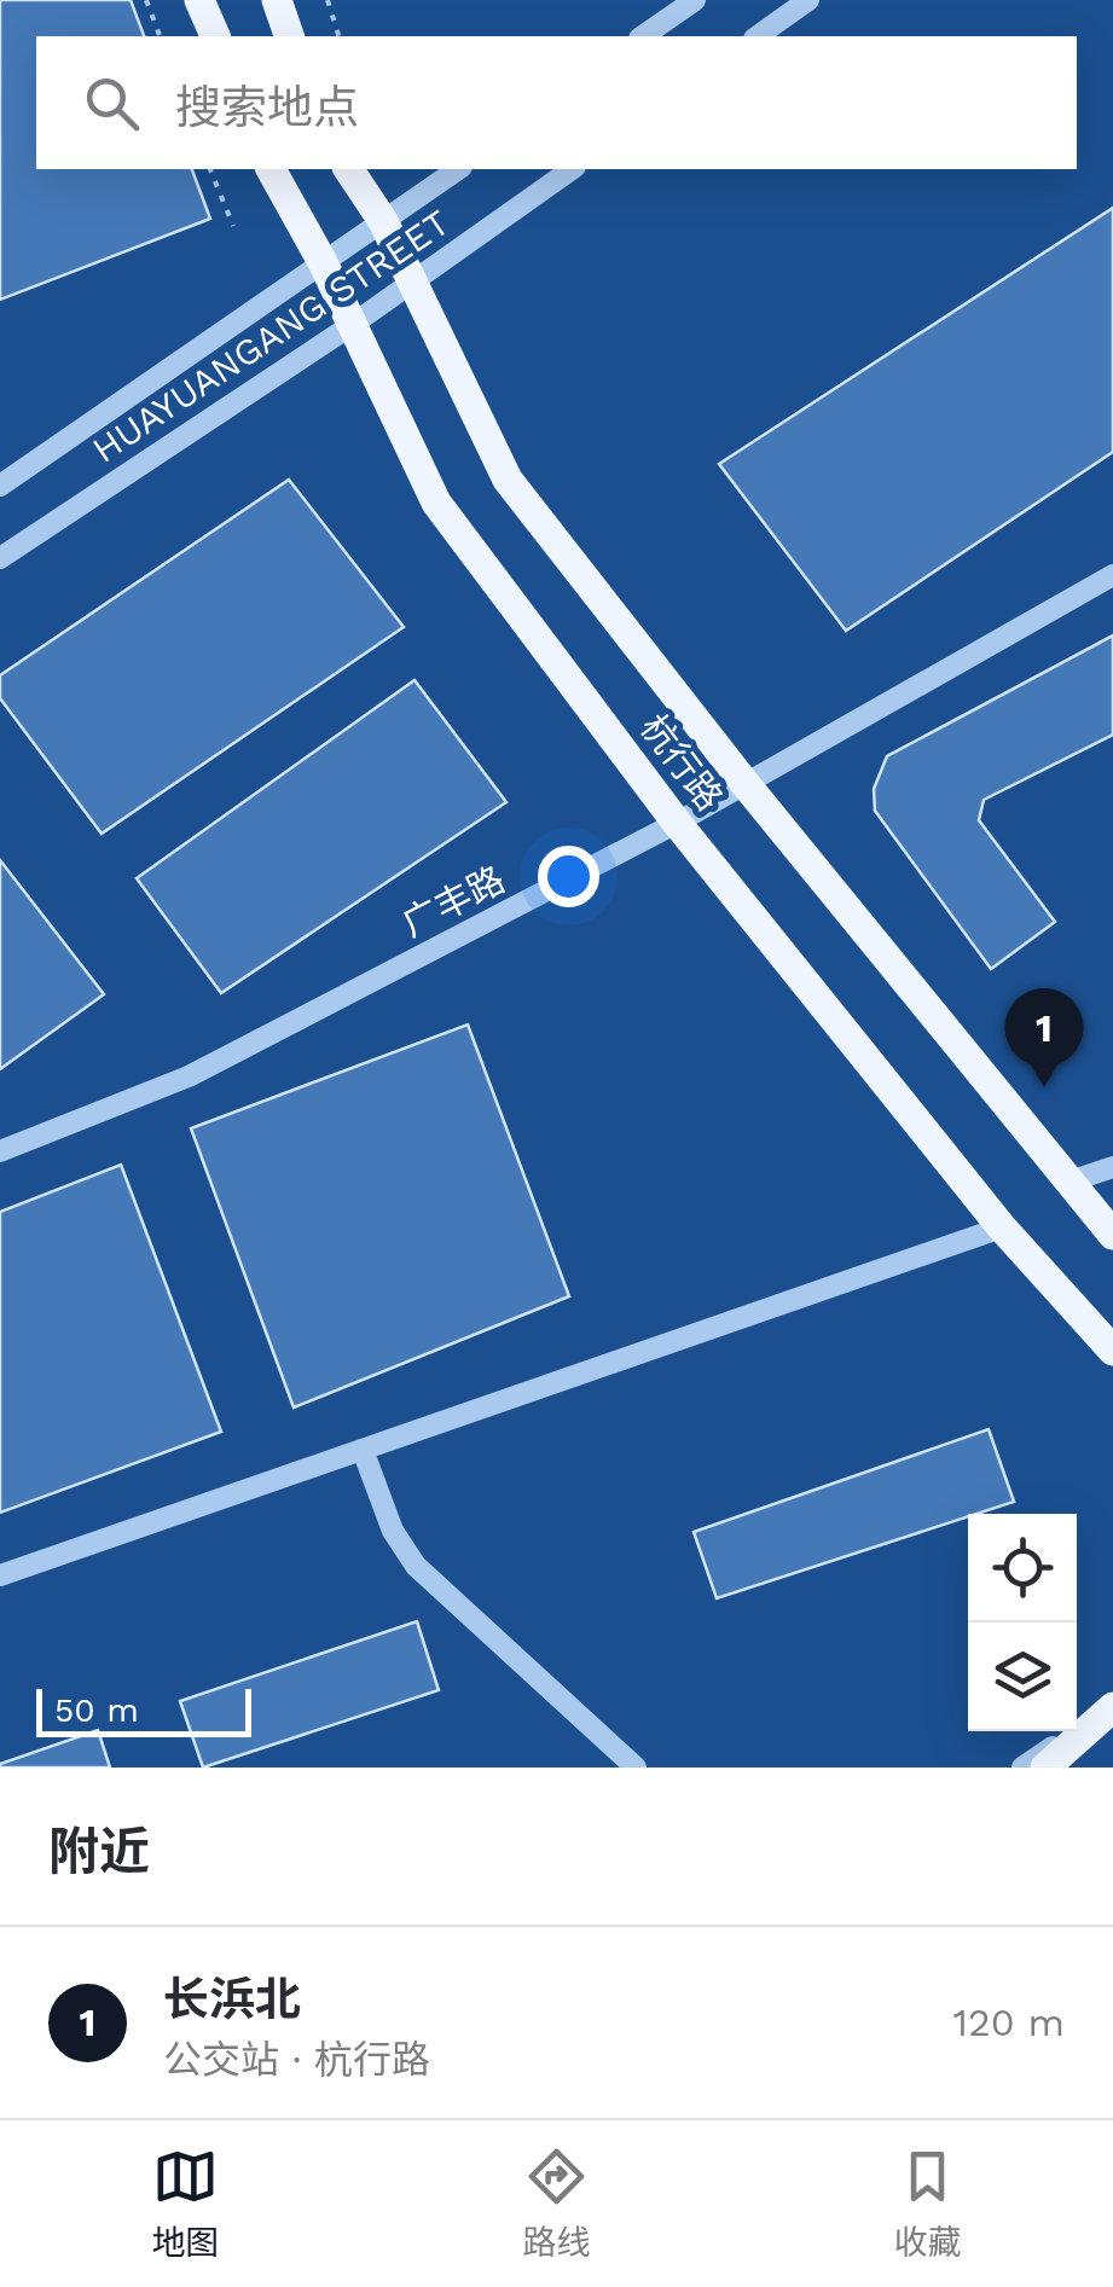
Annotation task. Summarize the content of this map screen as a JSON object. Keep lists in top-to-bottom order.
{
  "streets": {
    "main road": ["杭行路"],
    "street": ["HUAYUANGANG STREET", "广丰路"]
  },
  "crossings": [
    ["HUAYUANGANG STREET", "杭行路"],
    ["杭行路", "广丰路"]
  ],
  "scale_bar": "50 m",
  "page": {
    "search": "搜索地点",
    "pins": "1",
    "scale": "50 m",
    "heading": "附近",
    "list": [
      {
        "mark": "1",
        "name": "长浜北",
        "note": "公交站 · 杭行路",
        "value": "120 m"
      }
    ],
    "nav": ["地图", "路线", "收藏"]
  }
}
